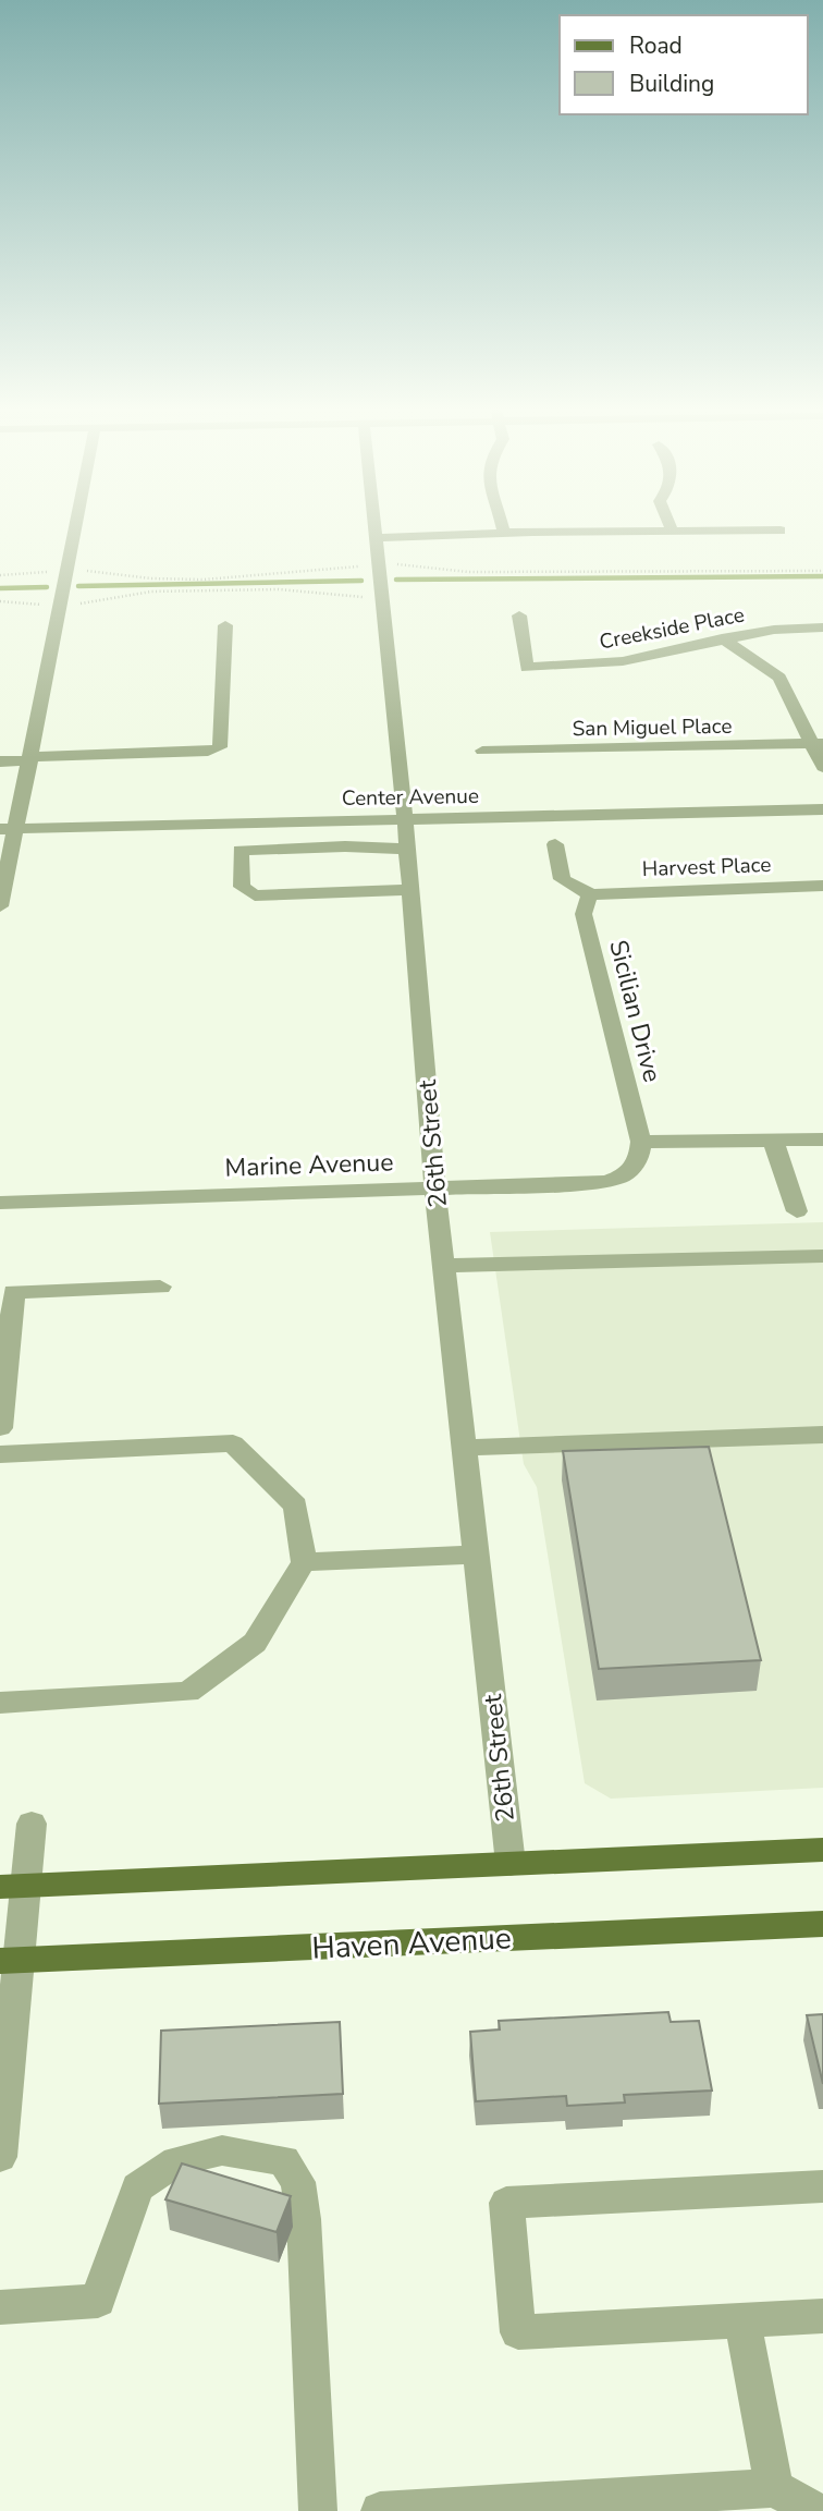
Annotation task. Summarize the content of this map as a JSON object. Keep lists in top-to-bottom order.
{
  "streets": {
    "main road": ["Haven Avenue"],
    "street": [
      "Creekside Place",
      "San Miguel Place",
      "Center Avenue",
      "Harvest Place",
      "Sicilian Drive",
      "26th Street",
      "Marine Avenue"
    ]
  },
  "crossings": [
    ["Center Avenue", "26th Street"],
    ["Harvest Place", "Sicilian Drive"],
    ["Sicilian Drive", "Marine Avenue"],
    ["26th Street", "Marine Avenue"]
  ],
  "legend": ["Road", "Building"]
}
